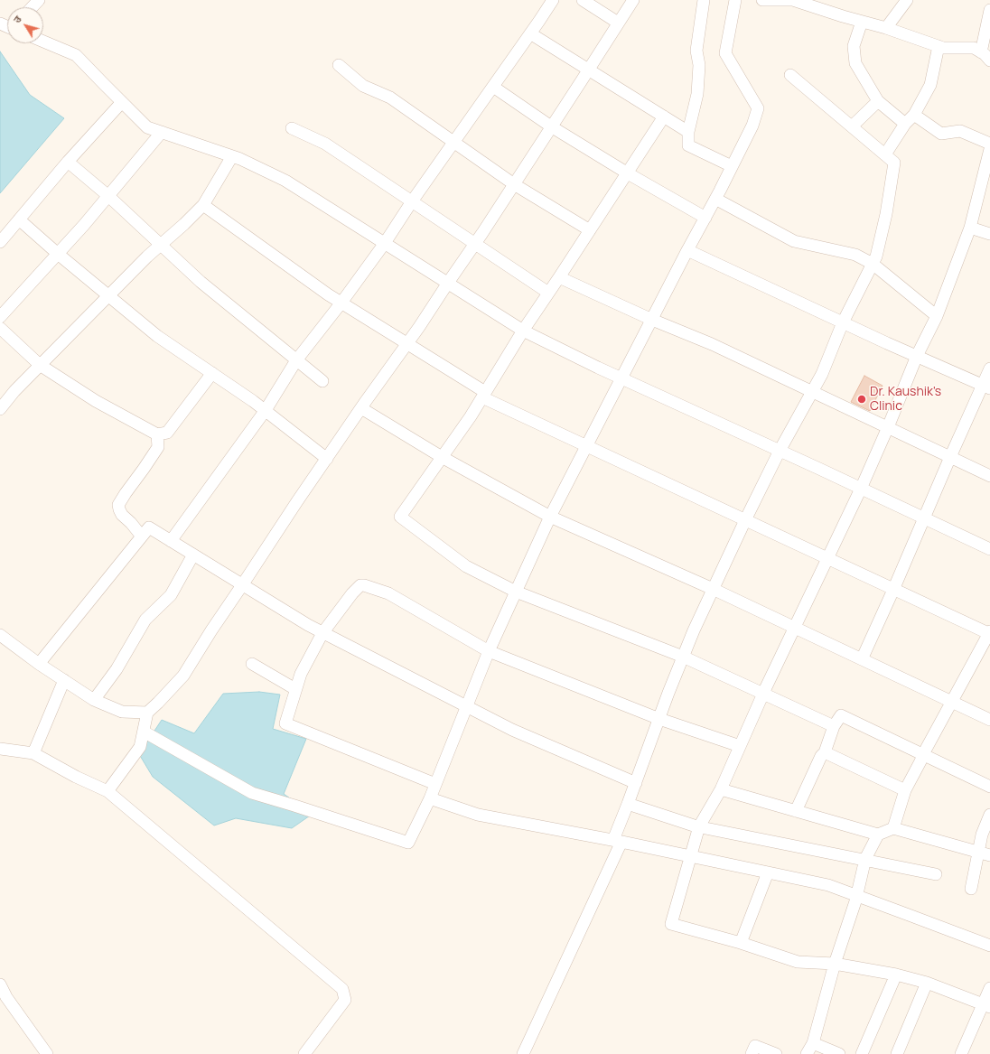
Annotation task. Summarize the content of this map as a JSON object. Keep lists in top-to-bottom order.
{
  "places": ["Dr. Kaushik's Clinic"],
  "north": "top left"
}
